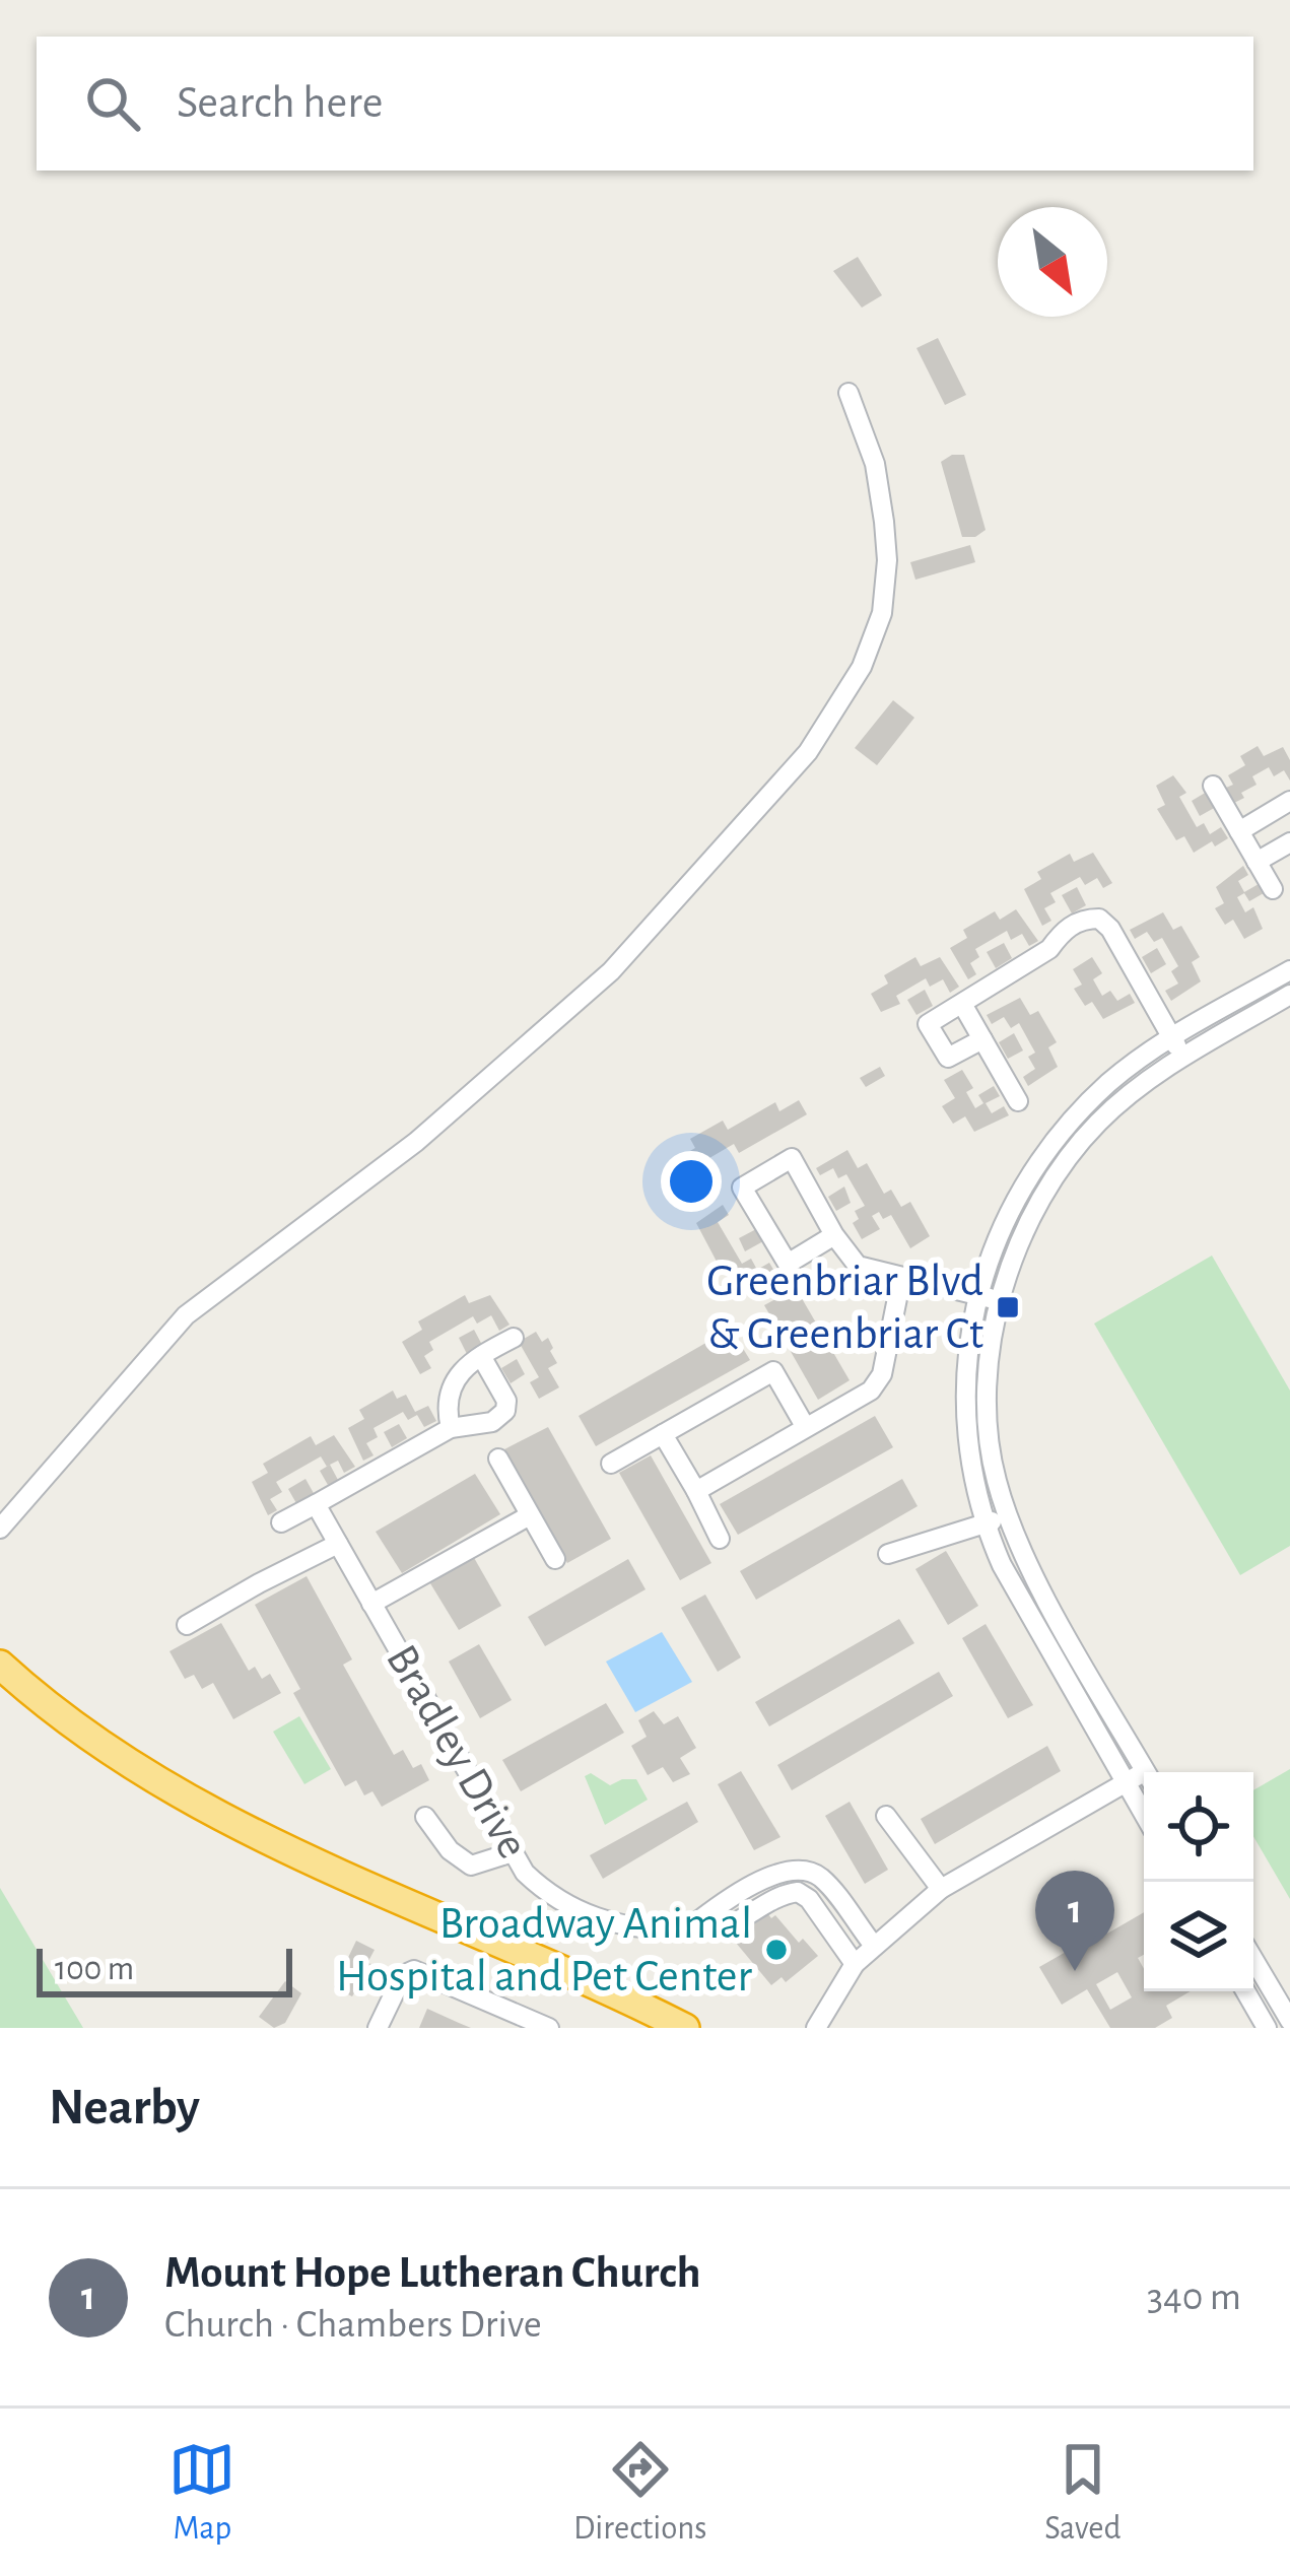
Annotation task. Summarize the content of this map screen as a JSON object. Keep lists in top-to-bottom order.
{
  "streets": {
    "street": ["Bradley Drive"]
  },
  "places": {
    "transit": ["Greenbriar Blvd & Greenbriar Ct"],
    "other": ["Broadway Animal Hospital and Pet Center"]
  },
  "scale_bar": "100 m",
  "north": "bottom right",
  "page": {
    "search": "Search here",
    "pins": "1",
    "scale": "100 m",
    "heading": "Nearby",
    "list": [
      {
        "mark": "1",
        "name": "Mount Hope Lutheran Church",
        "note": "Church · Chambers Drive",
        "value": "340 m"
      }
    ],
    "nav": ["Map", "Directions", "Saved"]
  }
}
